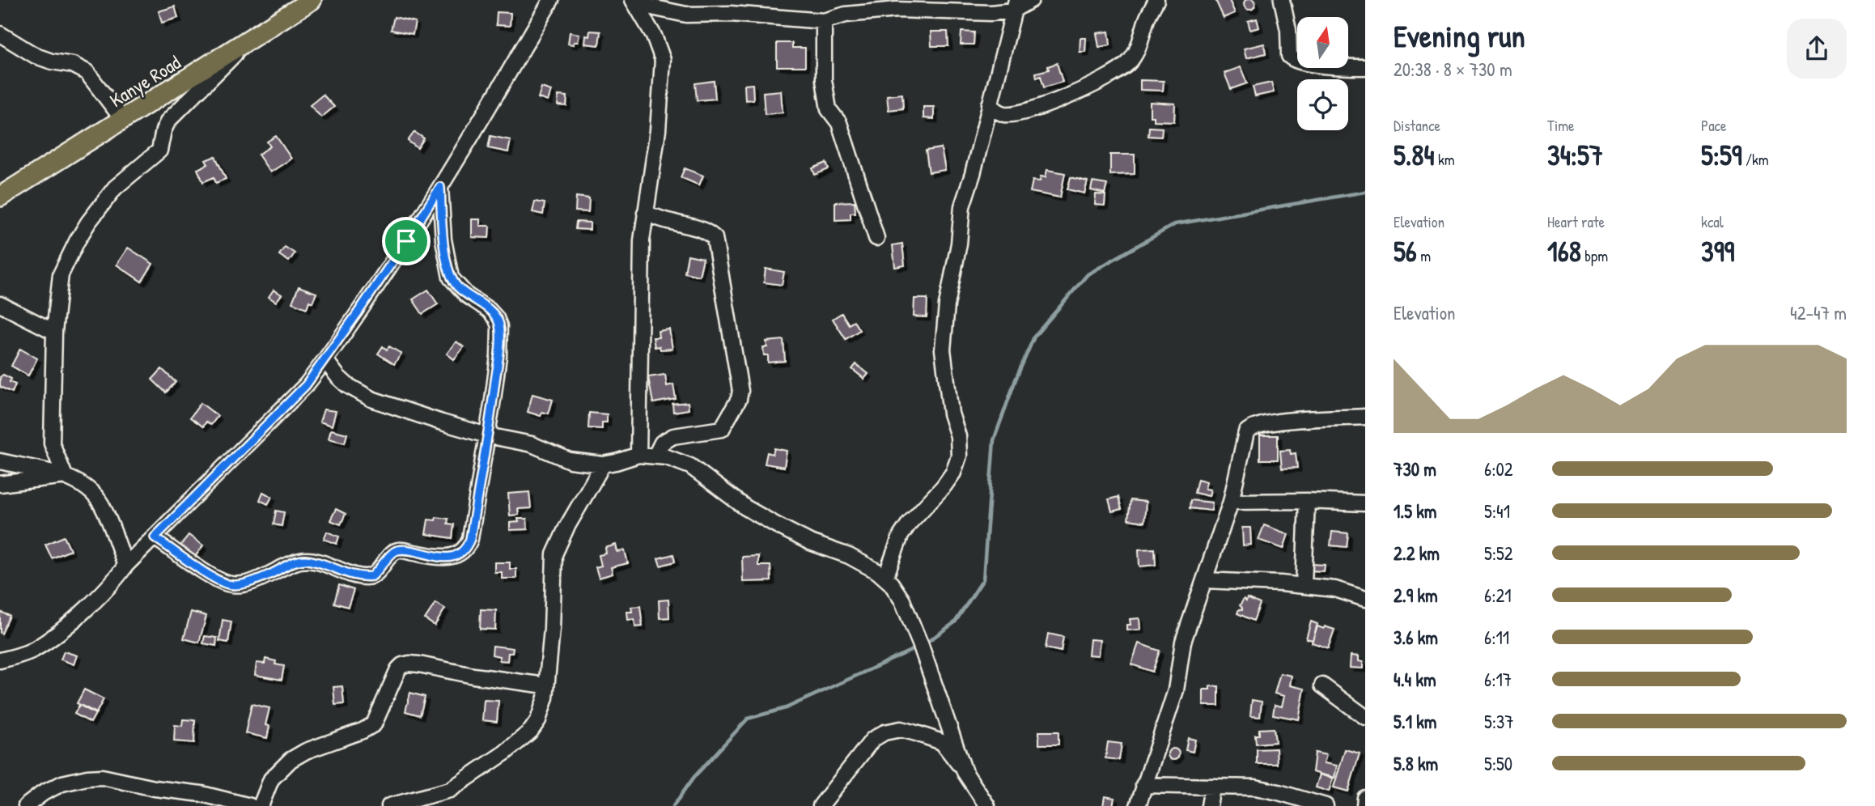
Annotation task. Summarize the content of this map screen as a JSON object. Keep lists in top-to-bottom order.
{
  "streets": {
    "main road": ["Kanye Road"]
  },
  "north": "top",
  "page": {
    "heading": ["Evening run", "20:38 · 8 × 730 m"],
    "stats": [
      ["Distance", "5.84 km"],
      ["Time", "34:57"],
      ["Pace", "5:59 /km"],
      ["Elevation", "56 m"],
      ["Heart rate", "168 bpm"],
      ["kcal", "399"]
    ],
    "chart": ["Elevation", "42–47 m"],
    "list": [
      {
        "name": "730 m",
        "note": "6:02"
      },
      {
        "name": "1.5 km",
        "note": "5:41"
      },
      {
        "name": "2.2 km",
        "note": "5:52"
      },
      {
        "name": "2.9 km",
        "note": "6:21"
      },
      {
        "name": "3.6 km",
        "note": "6:11"
      },
      {
        "name": "4.4 km",
        "note": "6:17"
      },
      {
        "name": "5.1 km",
        "note": "5:37"
      },
      {
        "name": "5.8 km",
        "note": "5:50"
      }
    ]
  }
}
